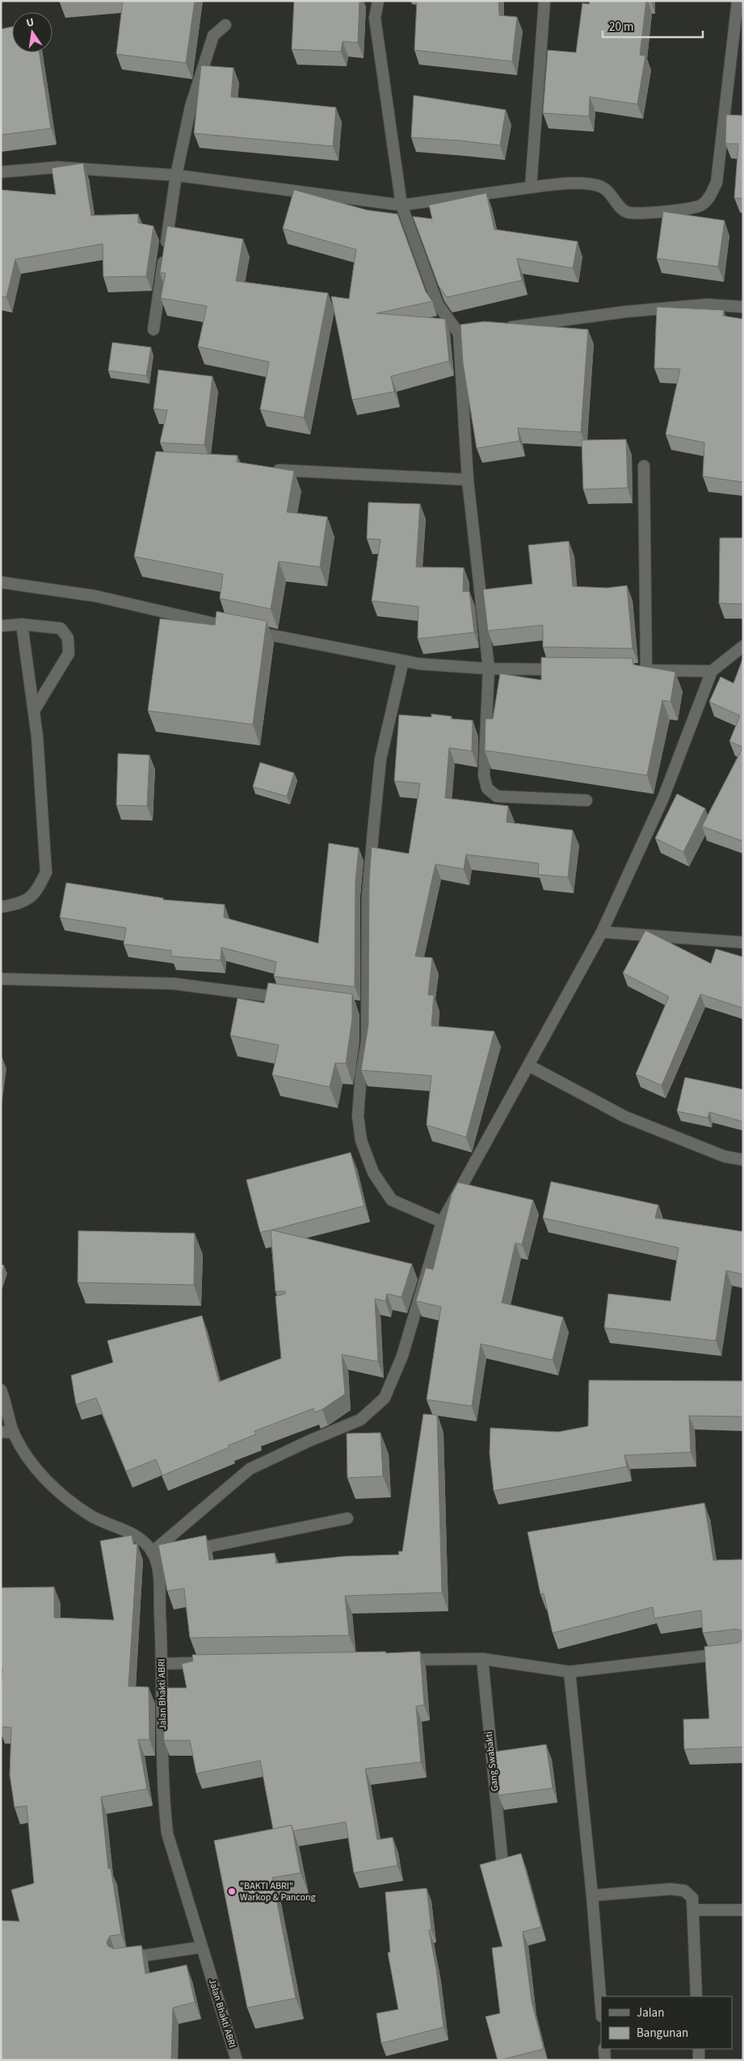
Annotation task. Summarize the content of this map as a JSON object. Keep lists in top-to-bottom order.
{
  "streets": {
    "street": ["Jalan Bhakti ABRI", "Gang Swabakti"]
  },
  "places": ["\"BAKTI ABRI\" Warkop & Pancong"],
  "legend": ["Jalan", "Bangunan"],
  "scale_bar": "20 m",
  "north": "top"
}
